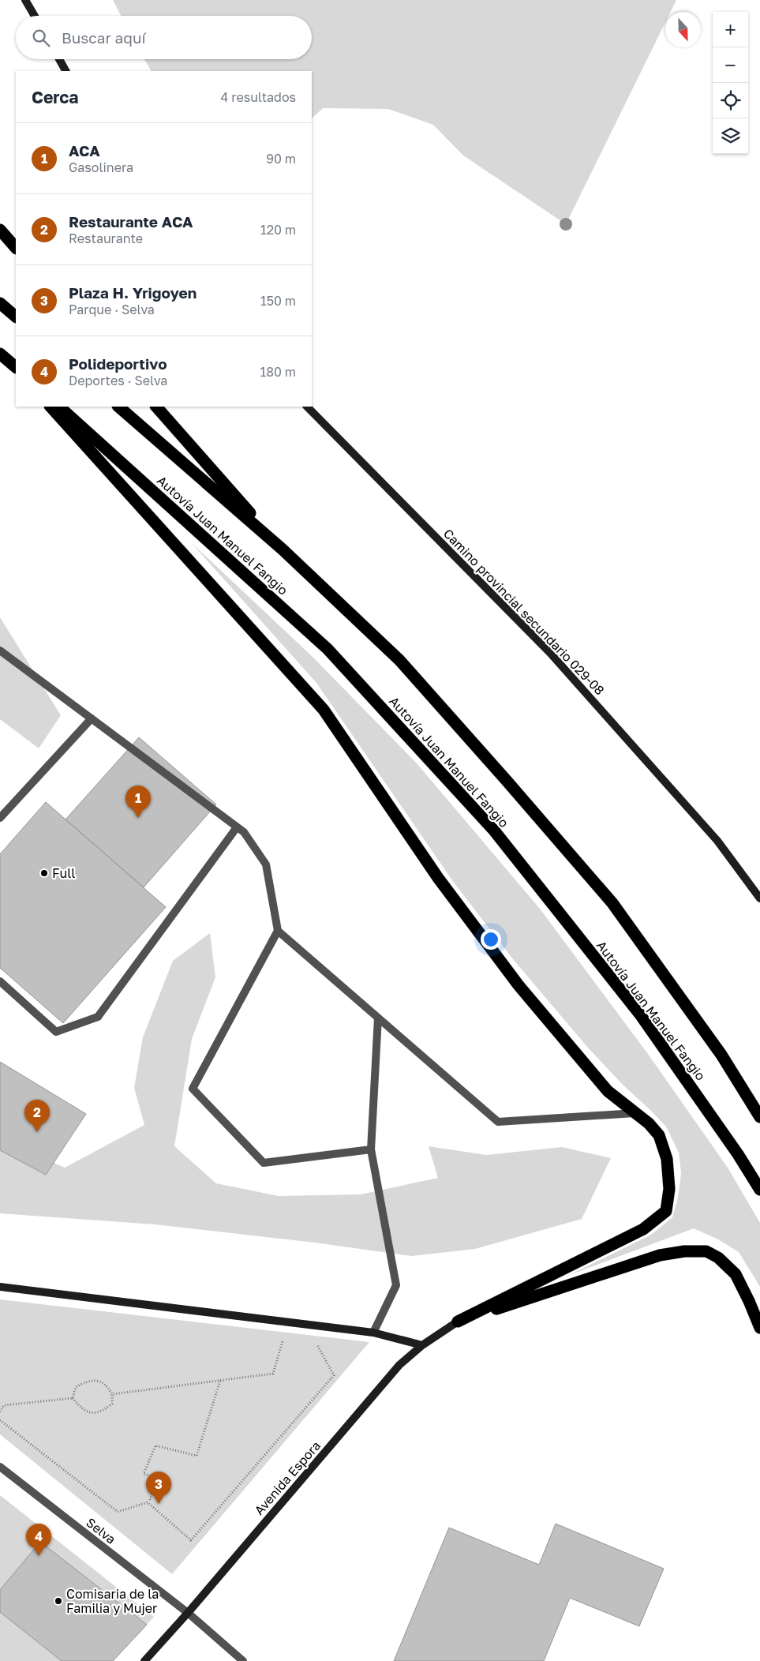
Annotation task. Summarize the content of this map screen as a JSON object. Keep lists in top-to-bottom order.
{
  "streets": {
    "highway": ["Autovía Juan Manuel Fangio"],
    "street": ["Camino provincial secundario 029-08", "Avenida Espora", "Selva"]
  },
  "crossings": [
    ["Avenida Espora", "Selva"]
  ],
  "places": ["Full", "Comisaria de la Familia y Mujer"],
  "north": "bottom",
  "page": {
    "map_buttons": ["+", "−"],
    "search": "Buscar aquí",
    "heading": ["Cerca", "4 resultados"],
    "list": [
      {
        "mark": "1",
        "name": "ACA",
        "note": "Gasolinera",
        "value": "90 m"
      },
      {
        "mark": "2",
        "name": "Restaurante ACA",
        "note": "Restaurante",
        "value": "120 m"
      },
      {
        "mark": "3",
        "name": "Plaza H. Yrigoyen",
        "note": "Parque · Selva",
        "value": "150 m"
      },
      {
        "mark": "4",
        "name": "Polideportivo",
        "note": "Deportes · Selva",
        "value": "180 m"
      }
    ],
    "pins": [
      "1",
      "2",
      "3",
      "4"
    ]
  }
}
